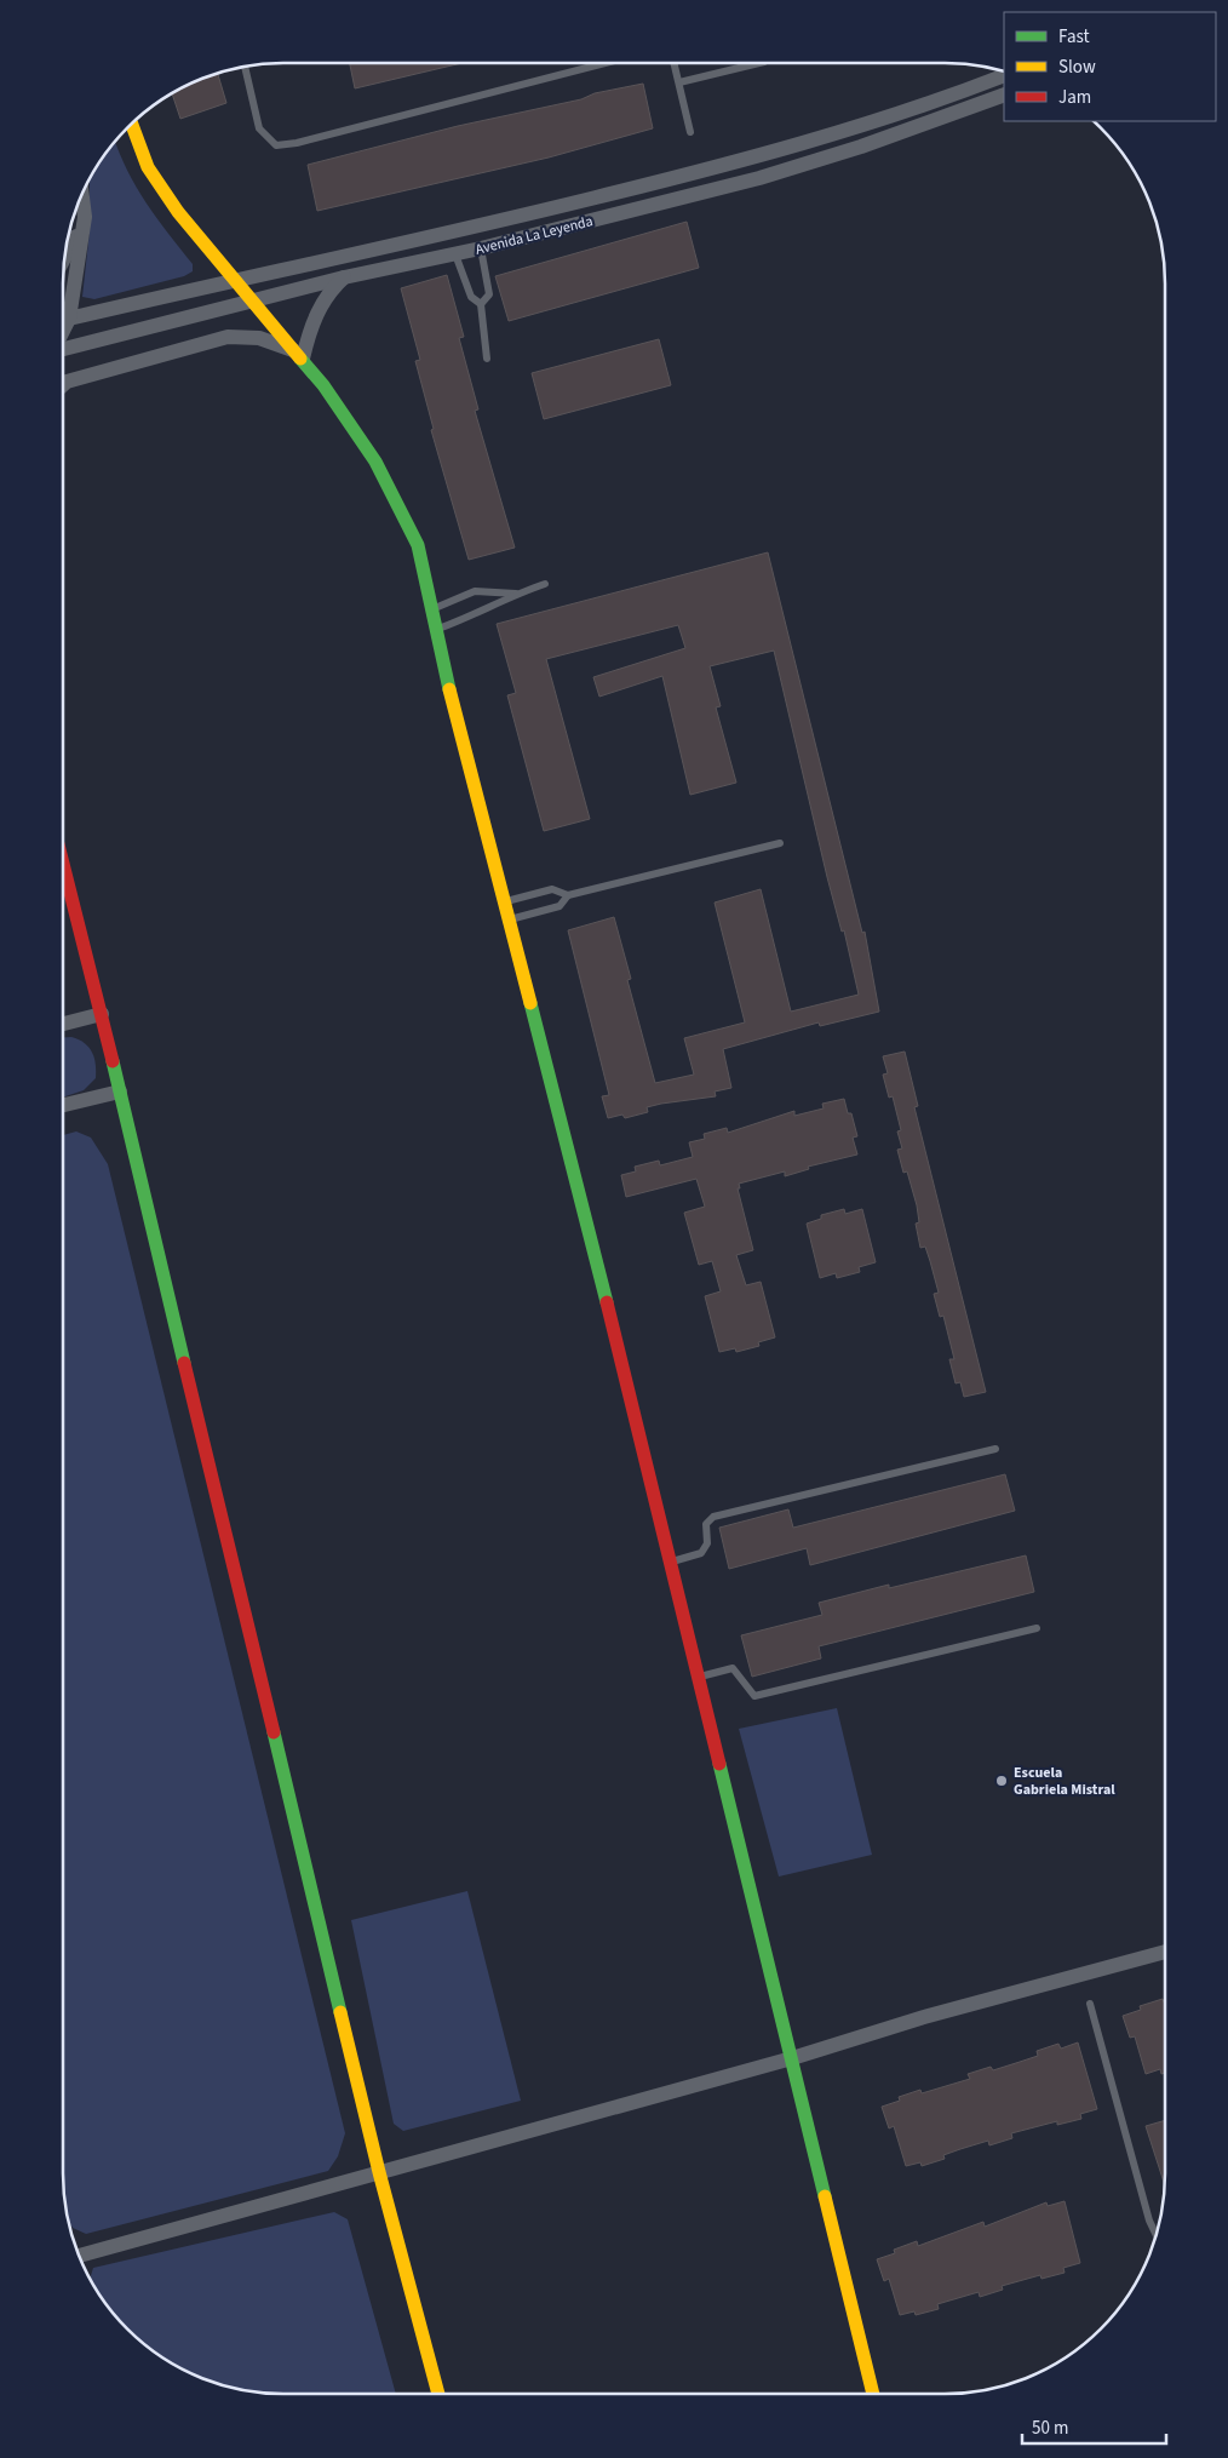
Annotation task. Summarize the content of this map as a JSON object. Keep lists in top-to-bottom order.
{
  "streets": {
    "street": ["Avenida La Leyenda"]
  },
  "places": ["Escuela Gabriela Mistral"],
  "legend": ["Fast", "Slow", "Jam"],
  "scale_bar": "50 m"
}
